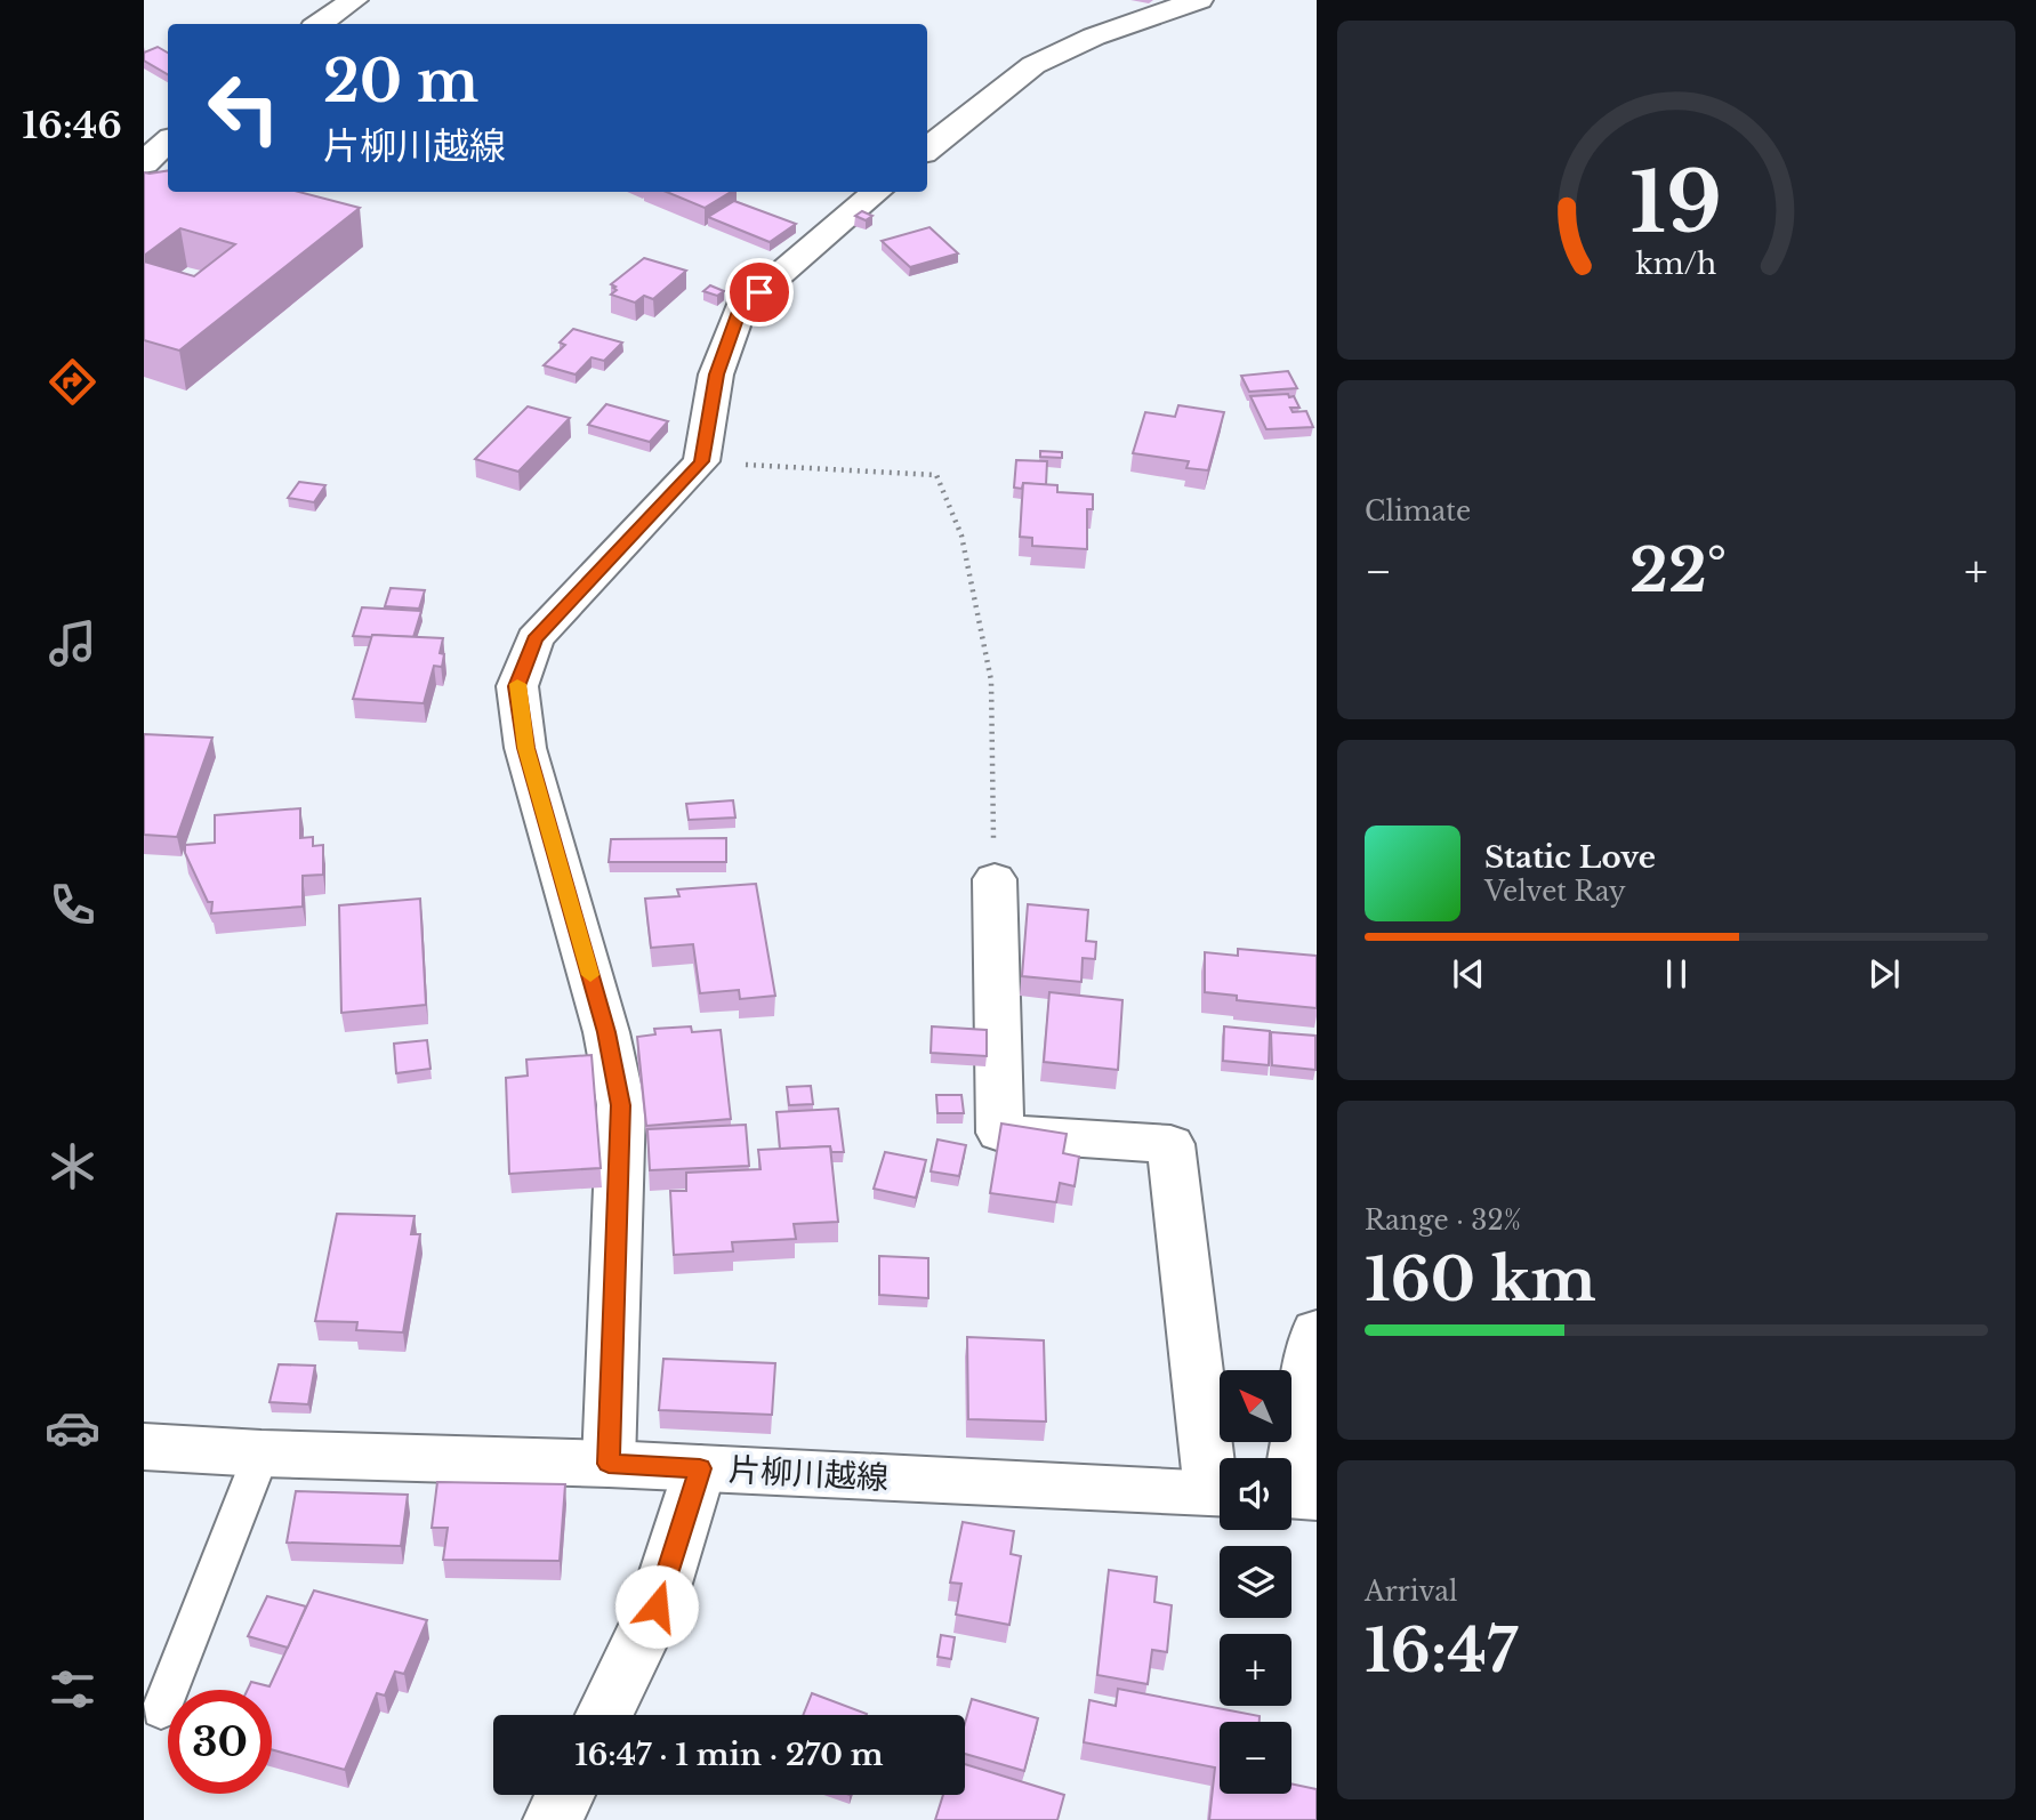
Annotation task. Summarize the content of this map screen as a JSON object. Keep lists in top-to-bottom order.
{
  "streets": {
    "street": ["片柳川越線"]
  },
  "north": "top left",
  "page": {
    "tabs": "16:46",
    "turn": ["20 m", "片柳川越線"],
    "tile": [
      "Climate",
      ["Range · 32%", "160 km"],
      ["Arrival", "16:47"]
    ],
    "heat": ["−", "22°", "+"],
    "song": ["Static Love", "Velvet Ray"],
    "map_buttons": ["+", "−"],
    "limit": "30",
    "trip": "16:47 · 1 min · 270 m",
    "gauge": ["19", "km/h"]
  }
}
